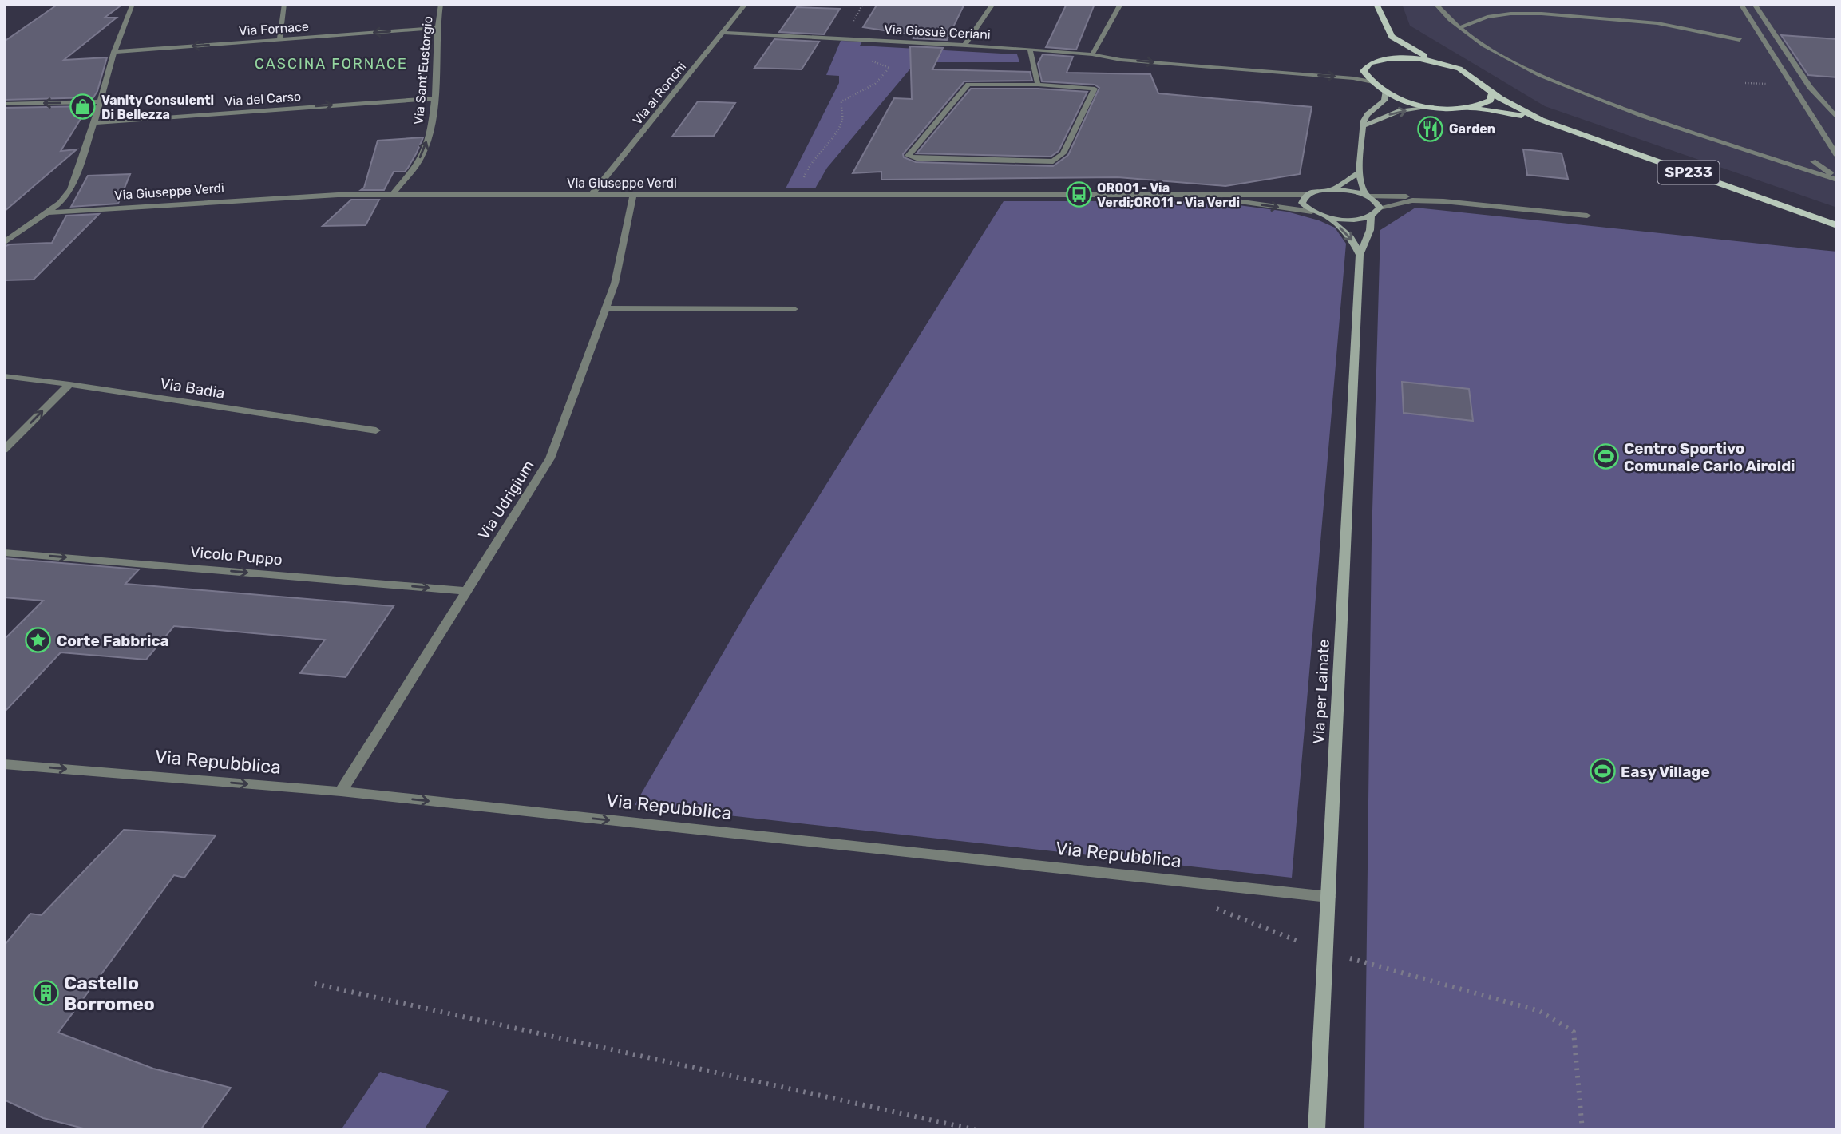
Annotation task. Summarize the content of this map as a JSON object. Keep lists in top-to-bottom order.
{
  "streets": {
    "main road": ["SP233"],
    "street": [
      "Via Fornace",
      "Via Giosuè Ceriani",
      "Via Sant'Eustorgio",
      "Via ai Ronchi",
      "Via del Carso",
      "Via Giuseppe Verdi",
      "Via Badia",
      "Via Udrigium",
      "Vicolo Puppo",
      "Via per Lainate",
      "Via Repubblica"
    ]
  },
  "crossings": [
    ["Via Fornace", "Via Sant'Eustorgio"],
    ["Via Giosuè Ceriani", "Via ai Ronchi"],
    ["Via Giosuè Ceriani", "SP233"],
    ["Via Sant'Eustorgio", "Via del Carso"],
    ["Via Sant'Eustorgio", "Via Giuseppe Verdi"],
    ["Via ai Ronchi", "Via Giuseppe Verdi"],
    ["Via Giuseppe Verdi", "Via Udrigium"],
    ["Via Udrigium", "Vicolo Puppo"],
    ["Via Udrigium", "Via Repubblica"],
    ["Via per Lainate", "Via Repubblica"]
  ],
  "one_way": [
    "Via Fornace",
    "Via Giosuè Ceriani",
    "Via Sant'Eustorgio",
    "Via del Carso",
    "Vicolo Puppo",
    "Via Repubblica"
  ],
  "districts": ["CASCINA FORNACE"],
  "places": {
    "shop": ["Vanity Consulenti Di Bellezza"],
    "restaurant": ["Garden"],
    "bus stop": ["OR001 - Via Verdi;OR011 - Via Verdi"],
    "sports": ["Centro Sportivo Comunale Carlo Airoldi", "Easy Village"],
    "place": ["Corte Fabbrica"],
    "building": ["Castello Borromeo"]
  }
}
